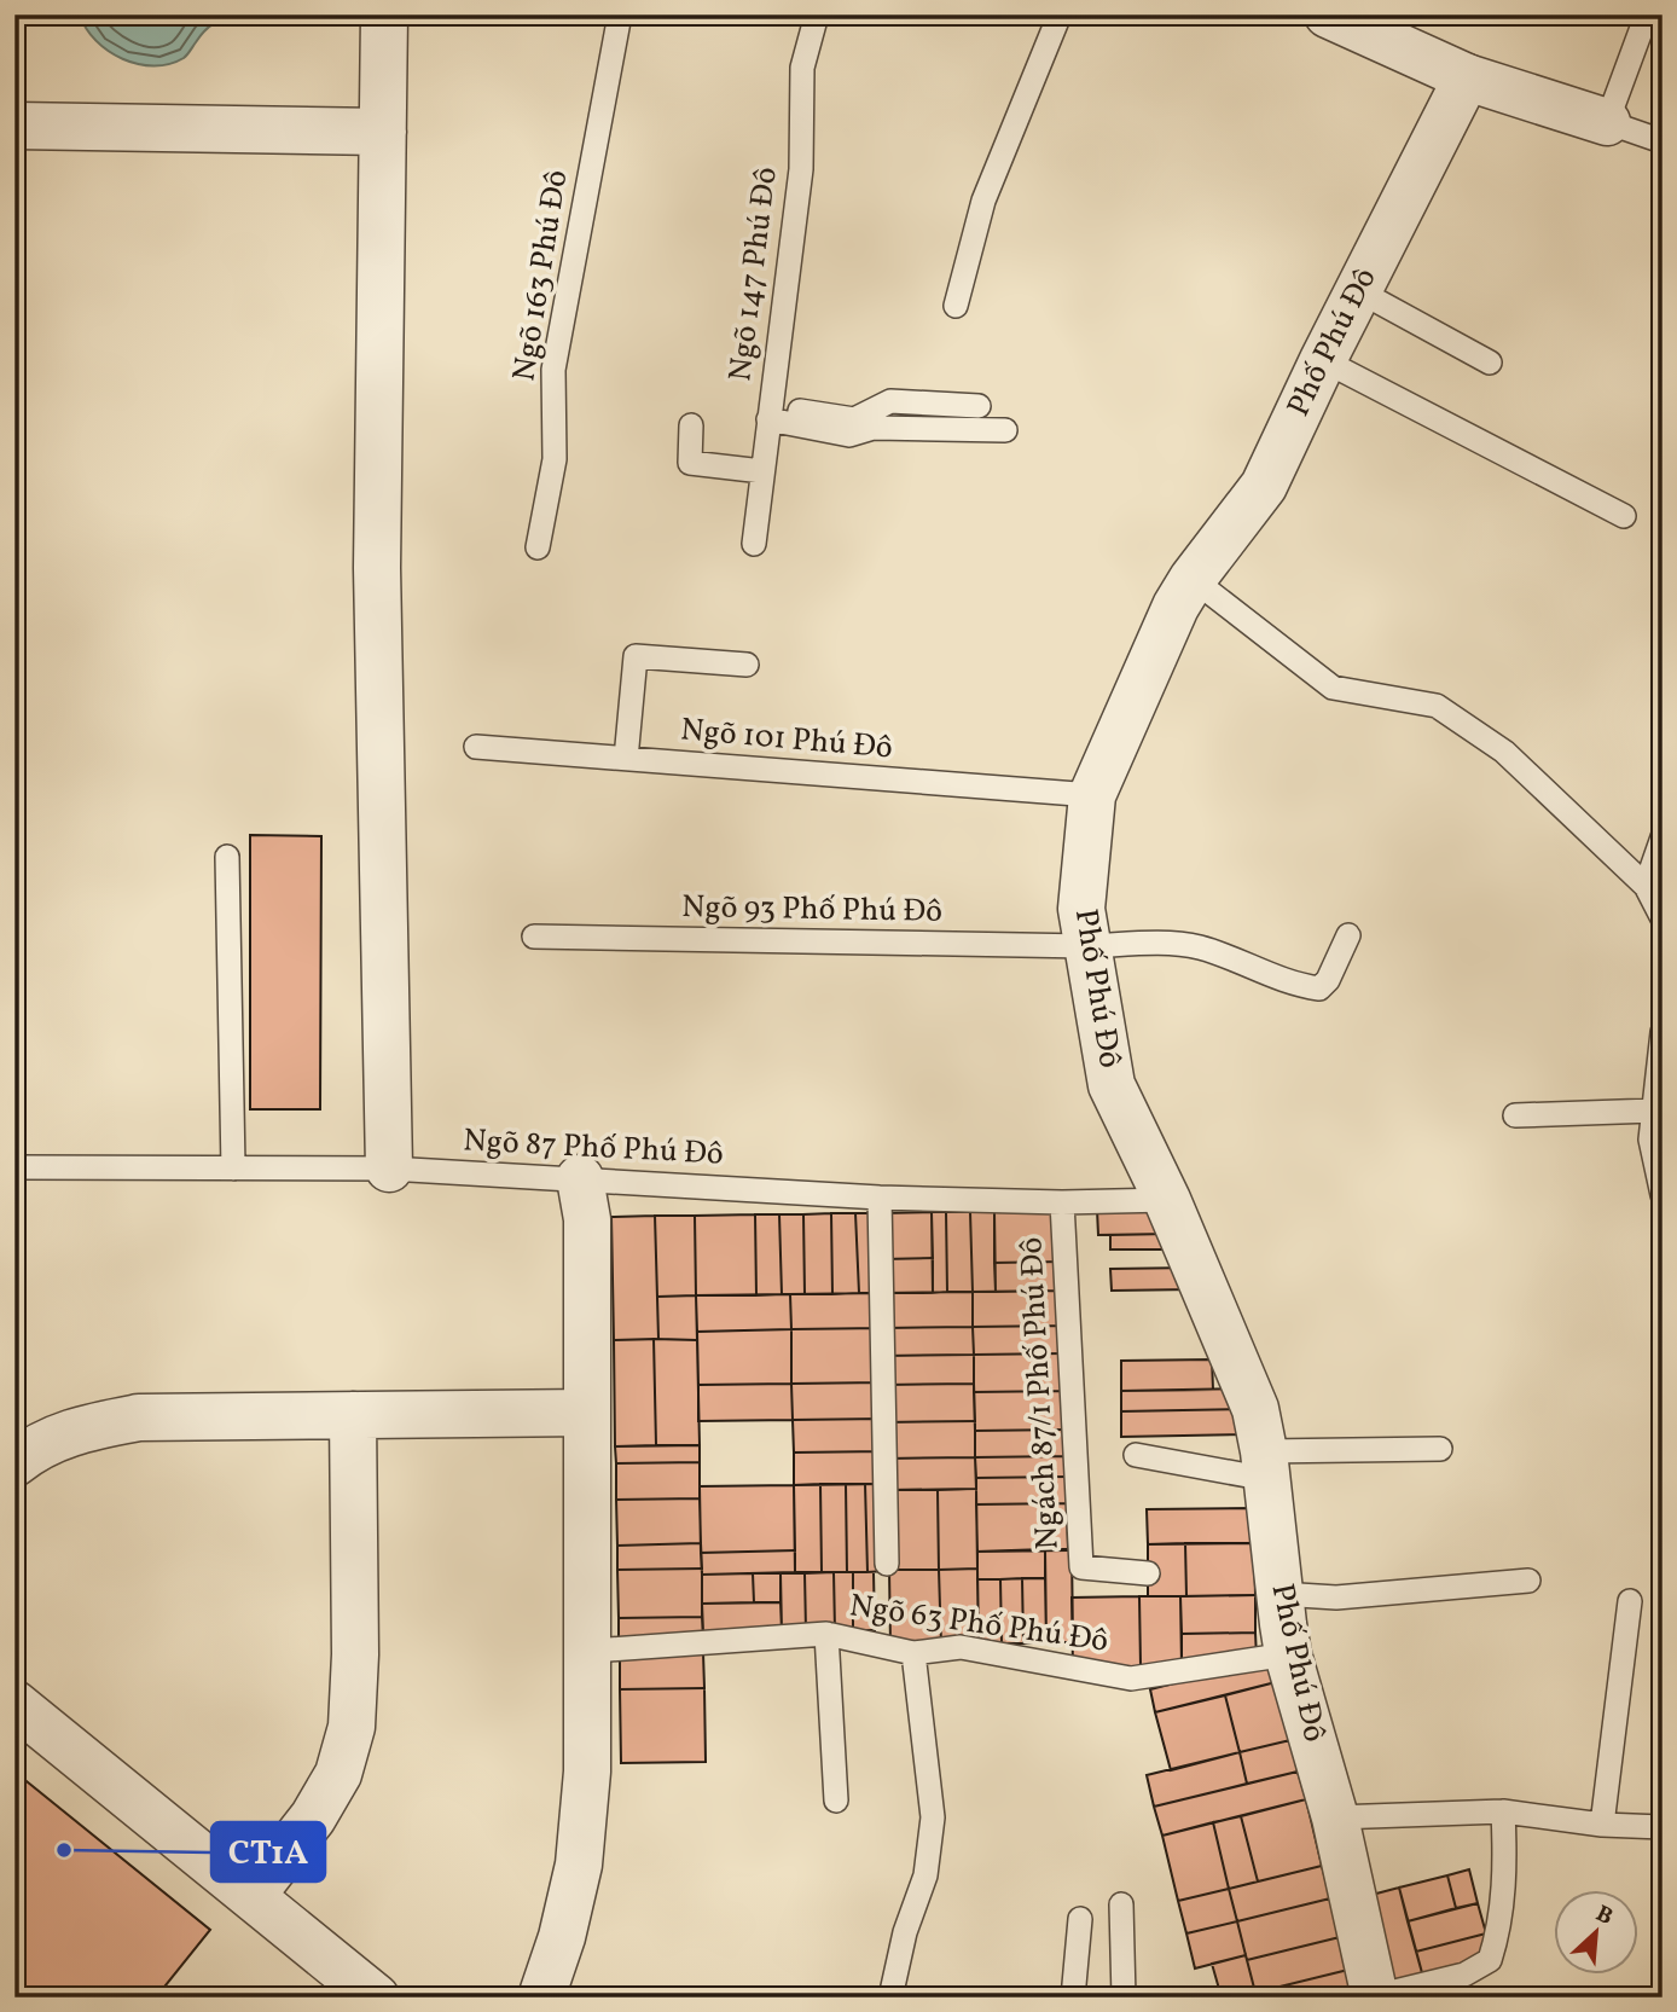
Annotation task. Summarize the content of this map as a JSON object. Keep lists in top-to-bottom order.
{
  "streets": {
    "street": ["Phố Phú Đô"],
    "lane": [
      "Ngõ 147 Phú Đô",
      "Ngõ 163 Phú Đô",
      "Ngõ 101 Phú Đô",
      "Ngõ 93 Phố Phú Đô",
      "Ngõ 87 Phố Phú Đô",
      "Ngách 87/1 Phố Phú Đô",
      "Ngõ 63 Phố Phú Đô"
    ]
  },
  "crossings": [
    ["Phố Phú Đô", "Ngõ 101 Phú Đô"],
    ["Phố Phú Đô", "Ngõ 93 Phố Phú Đô"],
    ["Phố Phú Đô", "Ngõ 87 Phố Phú Đô"],
    ["Phố Phú Đô", "Ngõ 63 Phố Phú Đô"],
    ["Ngõ 87 Phố Phú Đô", "Ngách 87/1 Phố Phú Đô"]
  ],
  "places": ["CT1A"],
  "north": "top right"
}
